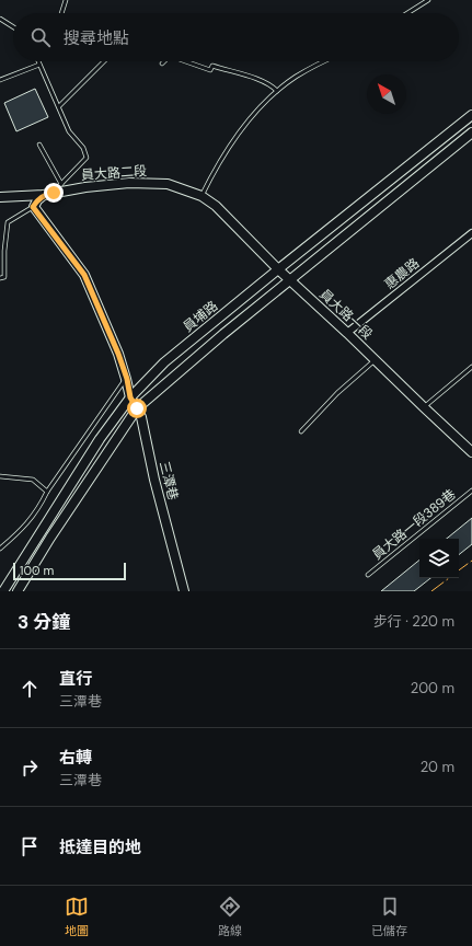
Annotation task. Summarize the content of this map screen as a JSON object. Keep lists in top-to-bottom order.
{
  "streets": {
    "street": [
      "員大路二段",
      "惠農路",
      "員大路一段",
      "員埔路",
      "三潭巷"
    ],
    "lane": ["員大路一段389巷"]
  },
  "crossings": [
    ["員大路二段", "員大路一段"],
    ["惠農路", "員大路一段"],
    ["員大路一段", "員埔路"],
    ["員埔路", "三潭巷"]
  ],
  "scale_bar": "100 m",
  "north": "top left",
  "page": {
    "search": "搜尋地點",
    "scale": "100 m",
    "heading": ["3 分鐘", "步行 · 220 m"],
    "list": [
      ["直行", "三潭巷", "200 m"],
      ["右轉", "三潭巷", "20 m"],
      "抵達目的地"
    ],
    "nav": ["地圖", "路線", "已儲存"]
  }
}
